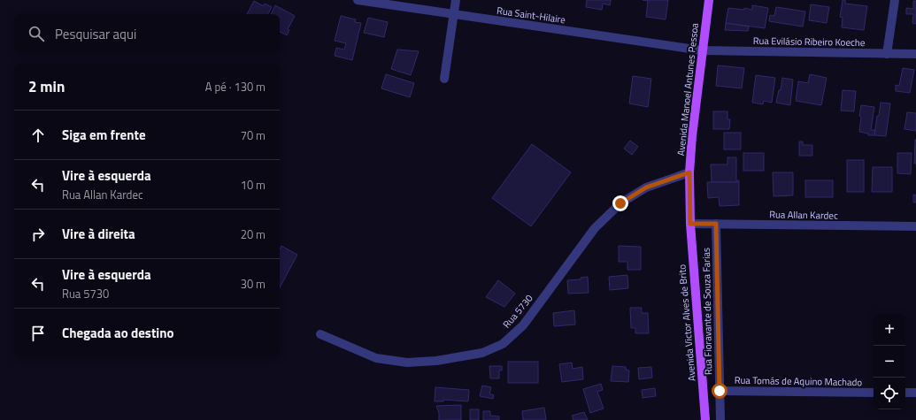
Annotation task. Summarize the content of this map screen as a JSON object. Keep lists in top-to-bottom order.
{
  "streets": {
    "main road": ["Avenida Manoel Antunes Pessoa", "Avenida Victor Alves de Brito"],
    "street": [
      "Rua Saint-Hilaire",
      "Rua Evilásio Ribeiro Koeche",
      "Rua Allan Kardec",
      "Rua 5730",
      "Rua Fioravante de Souza Farias",
      "Rua Tomás de Aquino Machado"
    ]
  },
  "crossings": [
    ["Rua Saint-Hilaire", "Rua Evilásio Ribeiro Koeche"],
    ["Rua Saint-Hilaire", "Avenida Manoel Antunes Pessoa"],
    ["Rua Evilásio Ribeiro Koeche", "Avenida Manoel Antunes Pessoa"],
    ["Avenida Manoel Antunes Pessoa", "Rua Allan Kardec"],
    ["Avenida Manoel Antunes Pessoa", "Rua 5730"],
    ["Avenida Manoel Antunes Pessoa", "Avenida Victor Alves de Brito"],
    ["Rua Allan Kardec", "Rua Fioravante de Souza Farias"],
    ["Rua Allan Kardec", "Avenida Victor Alves de Brito"],
    ["Rua Fioravante de Souza Farias", "Rua Tomás de Aquino Machado"]
  ],
  "page": {
    "search": "Pesquisar aqui",
    "heading": ["2 min", "A pé · 130 m"],
    "list": [
      ["Siga em frente", "70 m"],
      ["Vire à esquerda", "Rua Allan Kardec", "10 m"],
      ["Vire à direita", "20 m"],
      ["Vire à esquerda", "Rua 5730", "30 m"],
      "Chegada ao destino"
    ],
    "map_buttons": ["+", "−"]
  }
}
